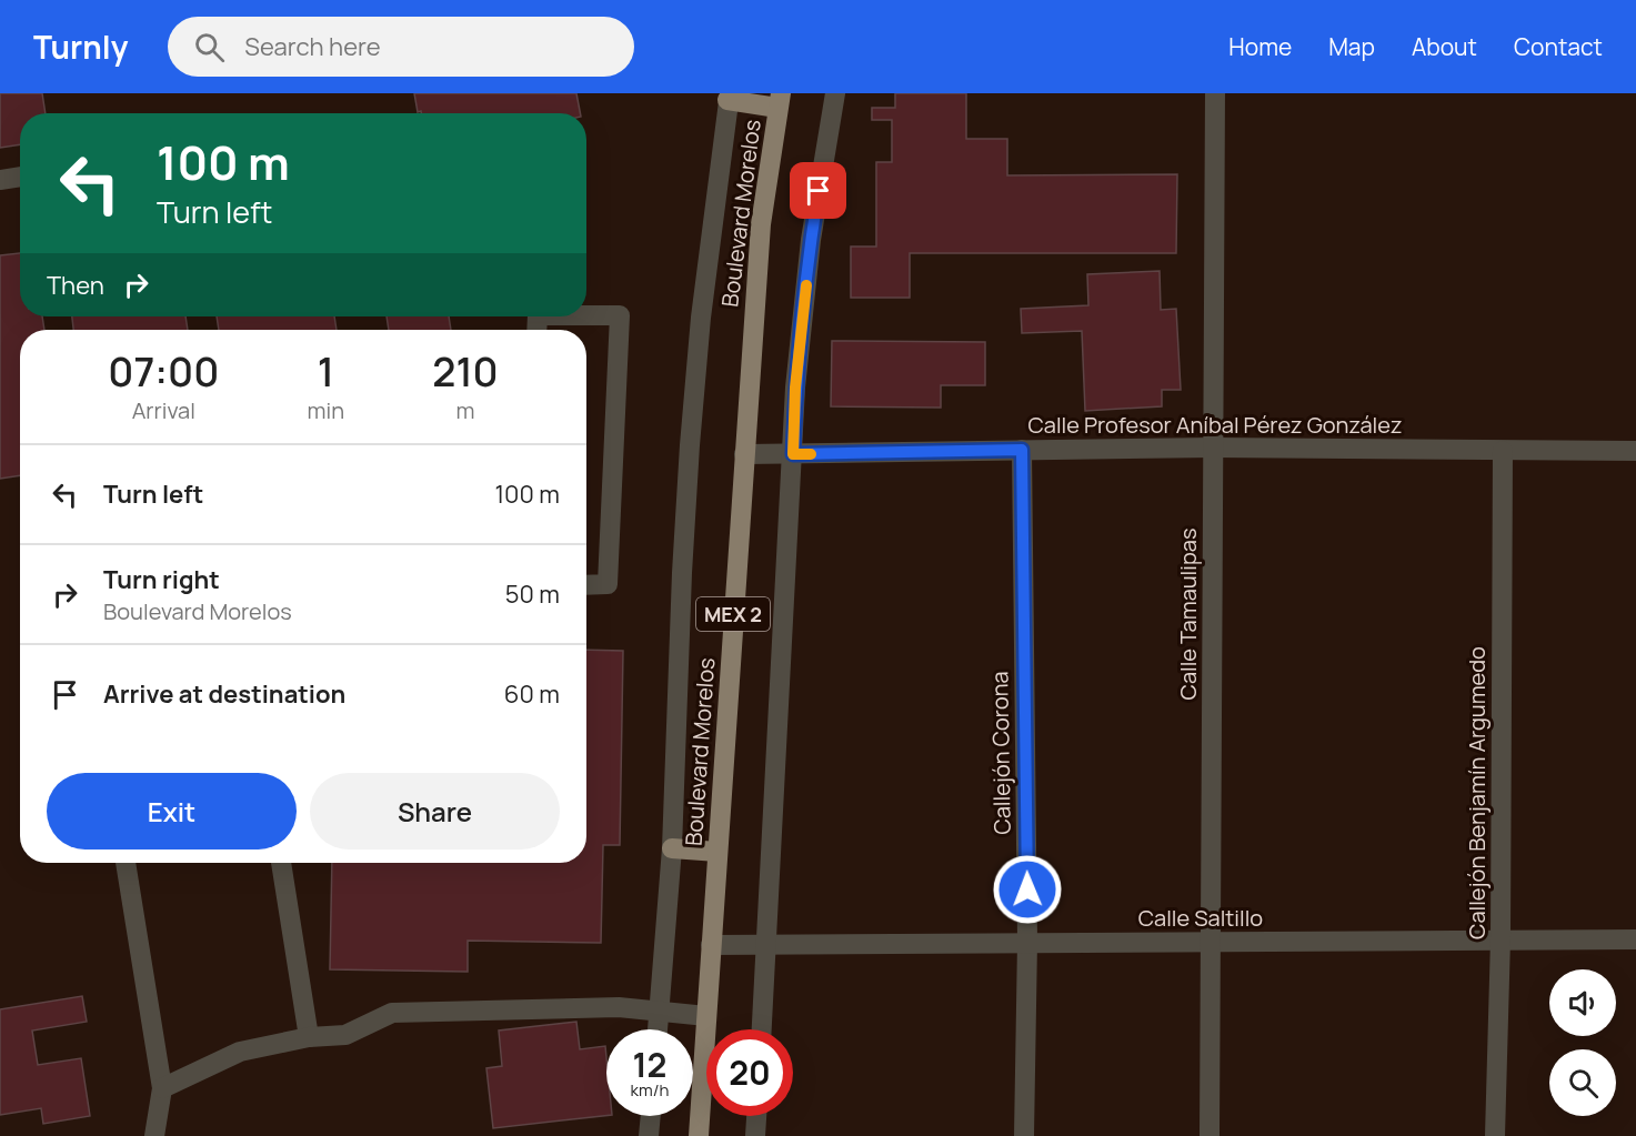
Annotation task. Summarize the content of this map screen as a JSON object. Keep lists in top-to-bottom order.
{
  "streets": {
    "main road": ["Boulevard Morelos", "MEX 2"],
    "street": [
      "Calle Profesor Aníbal Pérez González",
      "Calle Tamaulipas",
      "Callejón Corona",
      "Callejón Benjamín Argumedo",
      "Calle Saltillo"
    ]
  },
  "crossings": [
    ["Boulevard Morelos", "Calle Profesor Aníbal Pérez González"],
    ["Boulevard Morelos", "Calle Saltillo"],
    ["Calle Profesor Aníbal Pérez González", "MEX 2"],
    ["Calle Profesor Aníbal Pérez González", "Calle Tamaulipas"],
    ["Calle Profesor Aníbal Pérez González", "Callejón Corona"],
    ["Calle Profesor Aníbal Pérez González", "Callejón Benjamín Argumedo"],
    ["MEX 2", "Calle Saltillo"],
    ["Calle Tamaulipas", "Calle Saltillo"],
    ["Callejón Corona", "Calle Saltillo"],
    ["Callejón Benjamín Argumedo", "Calle Saltillo"]
  ],
  "page": {
    "header": "Turnly",
    "search": "Search here",
    "nav": [
      "Home",
      "Map",
      "About",
      "Contact"
    ],
    "turn": ["100 m", "Turn left"],
    "then": "Then",
    "eta": [
      "07:00",
      "Arrival",
      "1",
      "min",
      "210",
      "m"
    ],
    "list": [
      {
        "name": "Turn left",
        "value": "100 m"
      },
      {
        "name": "Turn right",
        "note": "Boulevard Morelos",
        "value": "50 m"
      },
      {
        "name": "Arrive at destination",
        "value": "60 m"
      }
    ],
    "buttons": ["Exit", "Share"],
    "speed": "12 km/h",
    "limit": "20"
  }
}
